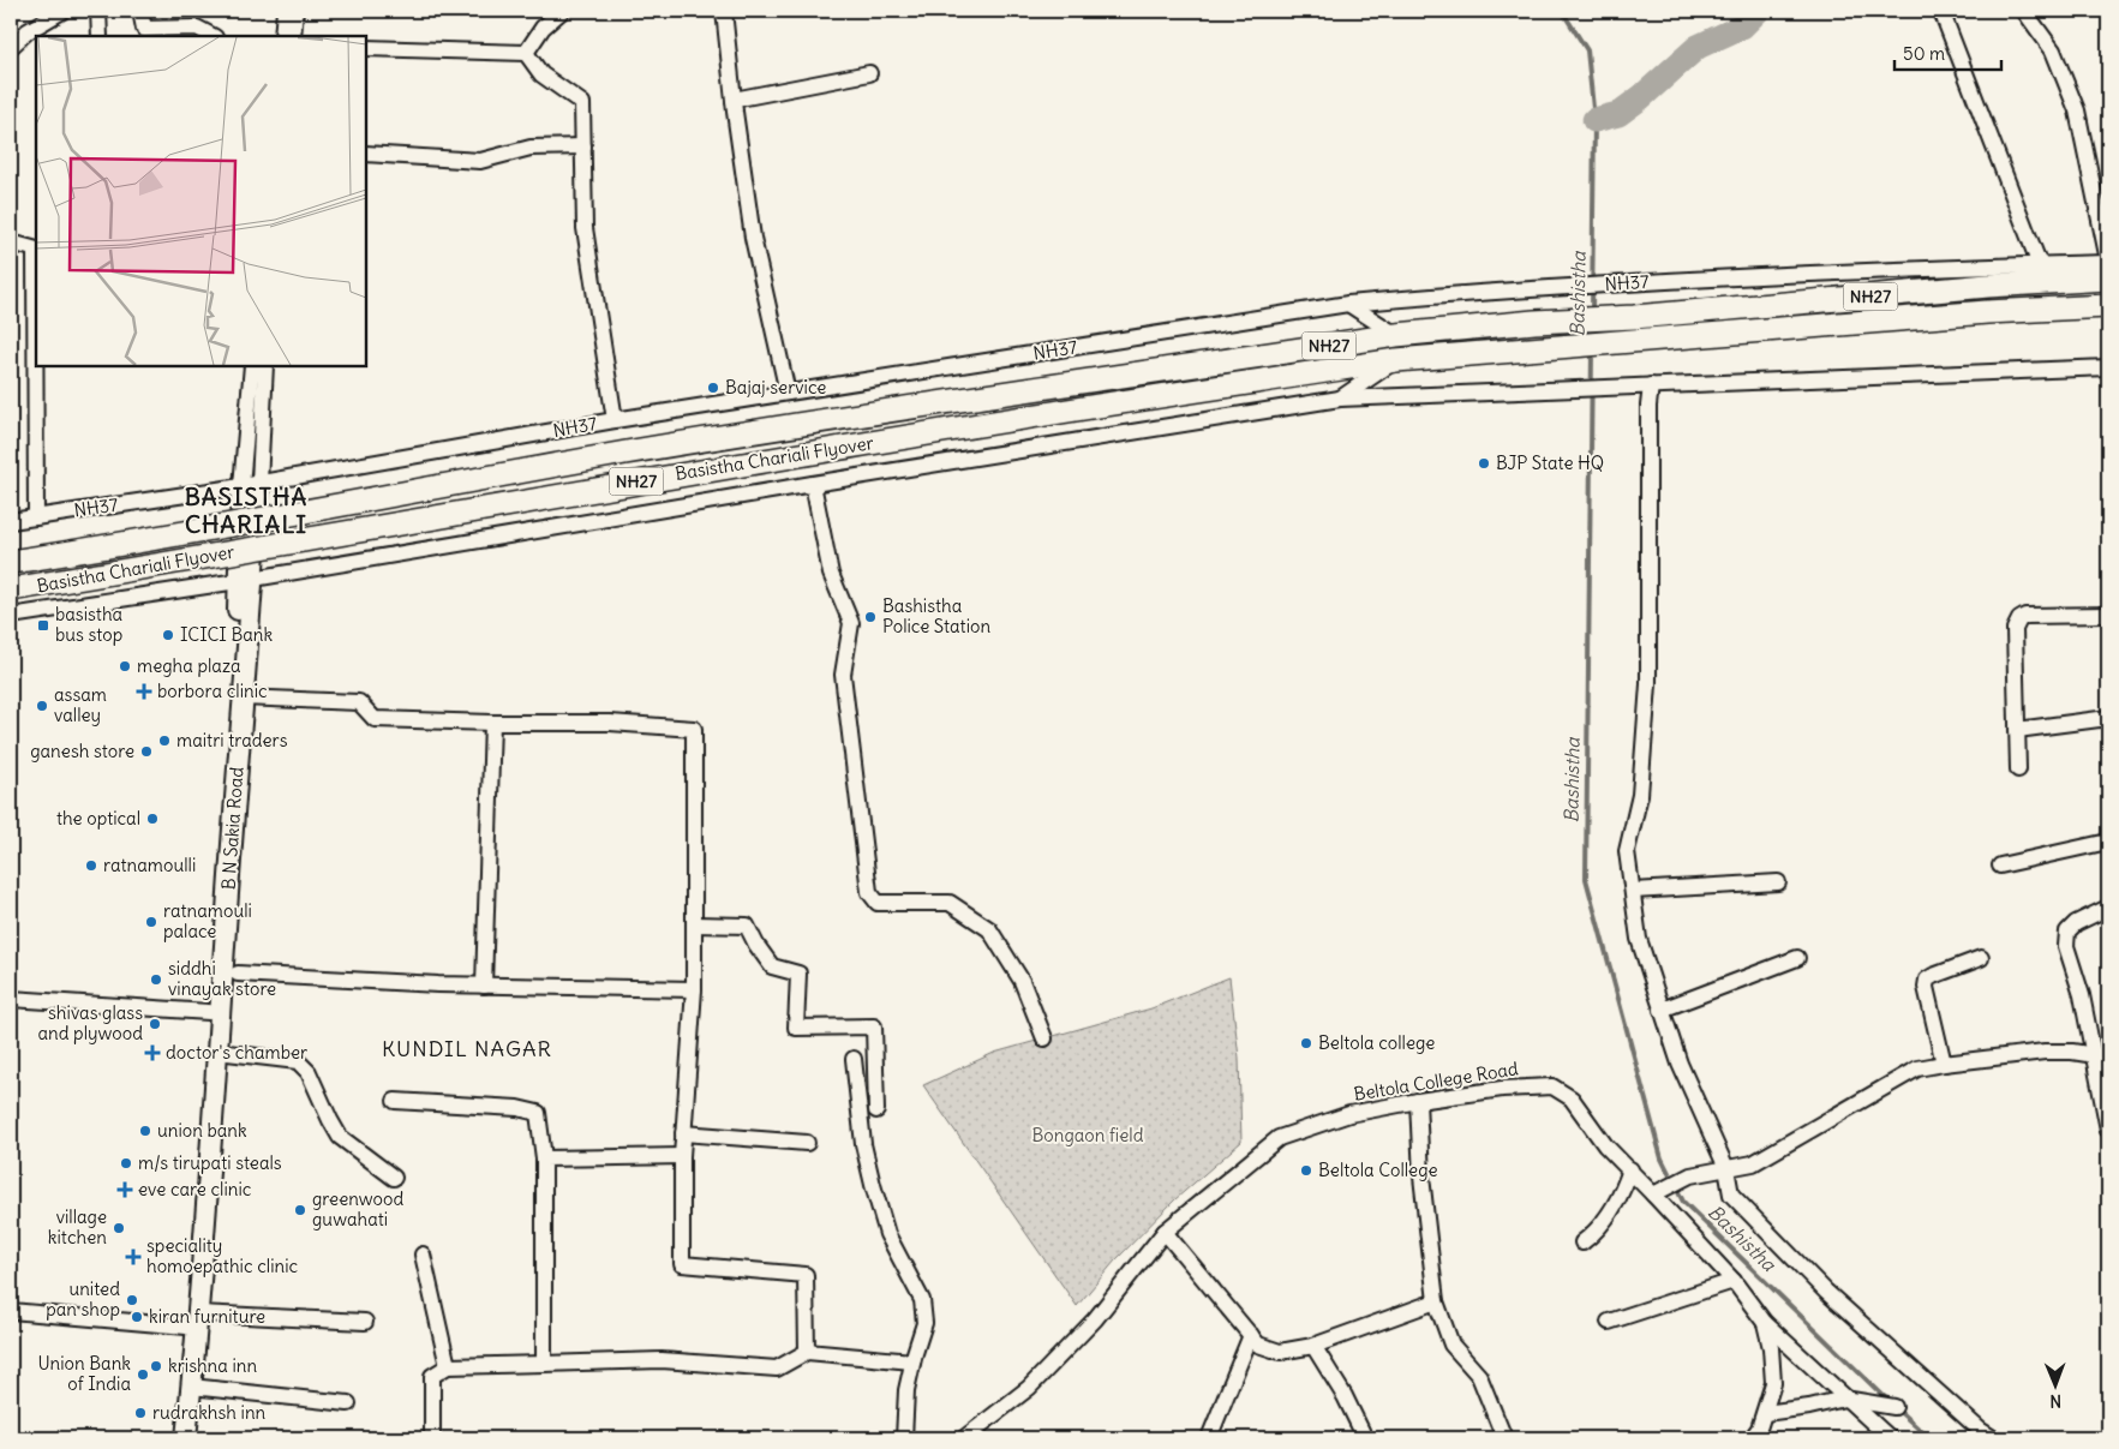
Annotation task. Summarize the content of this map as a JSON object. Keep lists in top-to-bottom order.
{
  "streets": {
    "highway": ["NH27", "Basistha Chariali Flyover"],
    "main road": ["B N Sakia Road"],
    "street": ["NH37", "Beltola College Road"]
  },
  "crossings": [
    ["NH27", "Basistha Chariali Flyover"]
  ],
  "districts": ["BASISTHA CHARIALI", "KUNDIL NAGAR"],
  "water": ["Bashistha"],
  "parks": ["Bongaon field"],
  "places": {
    "other": [
      "Bajaj service",
      "BJP State HQ",
      "Bashistha Police Station",
      "ICICI Bank",
      "megha plaza",
      "assam valley",
      "maitri traders",
      "ganesh store",
      "the optical",
      "ratnamoulli",
      "ratnamouli palace",
      "siddhi vinayak store",
      "shivas glass and plywood",
      "Beltola college",
      "union bank",
      "m/s tirupati steals",
      "Beltola College",
      "greenwood guwahati",
      "village kitchen",
      "united pan shop",
      "kiran furniture",
      "krishna inn",
      "Union Bank of India",
      "rudrakhsh inn"
    ],
    "transit": ["basistha bus stop"],
    "health": [
      "borbora clinic",
      "doctor's chamber",
      "eve care clinic",
      "speciality homoepathic clinic"
    ]
  },
  "scale_bar": "50 m",
  "north": "bottom"
}
